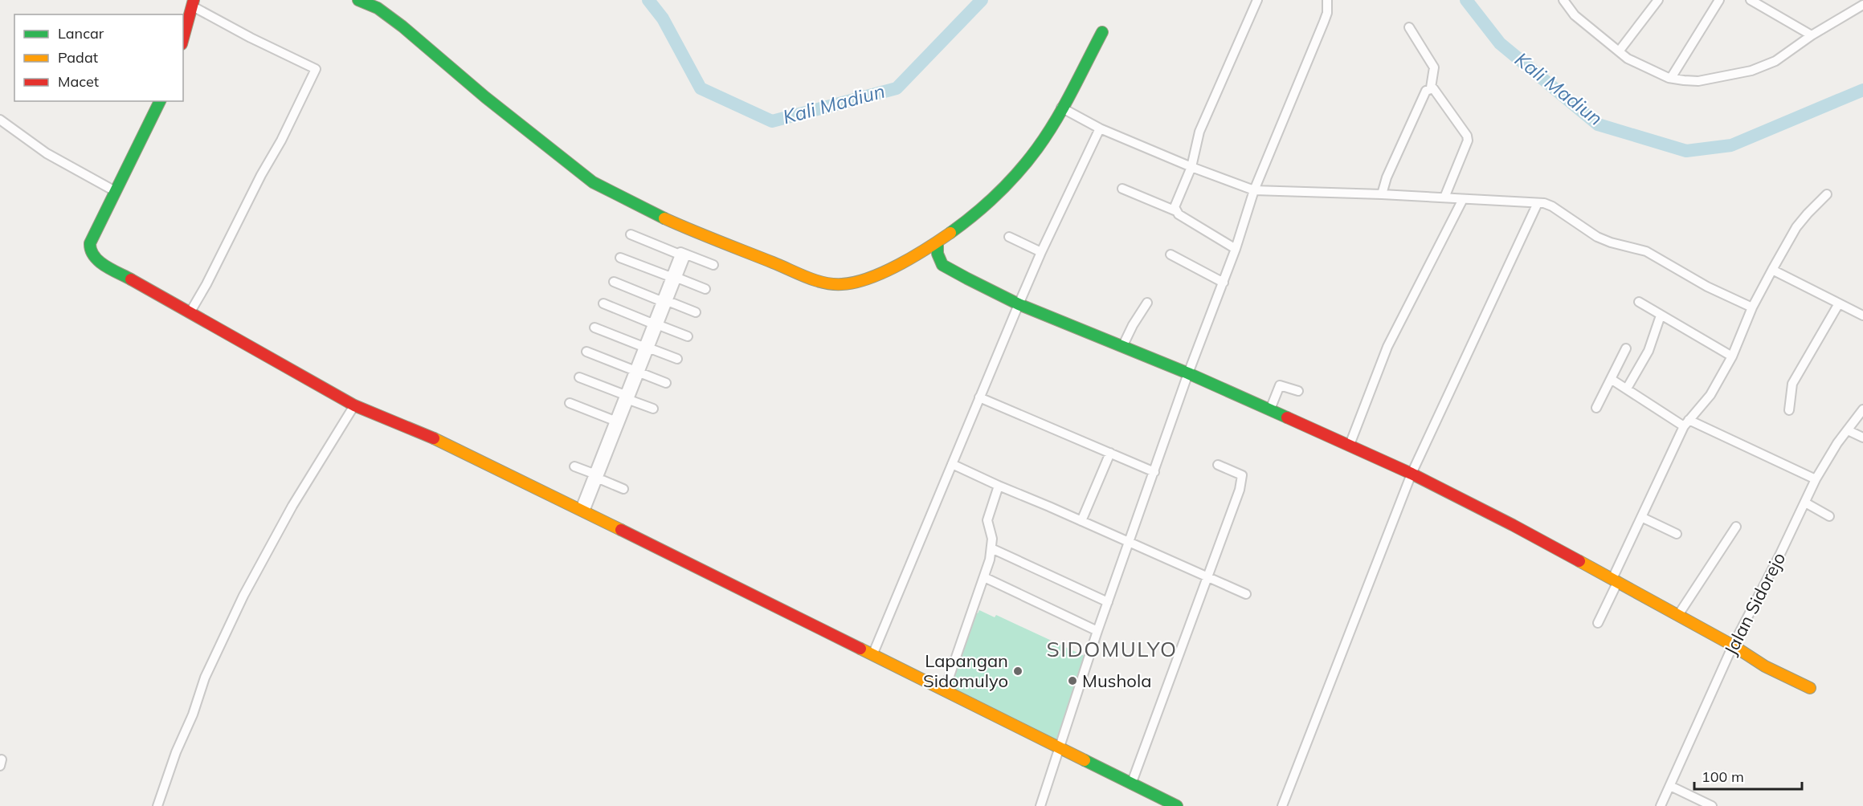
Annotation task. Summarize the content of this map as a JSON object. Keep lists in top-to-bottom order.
{
  "streets": {
    "street": ["Jalan Sidorejo"]
  },
  "districts": ["SIDOMULYO"],
  "water": ["Kali Madiun"],
  "places": ["Lapangan Sidomulyo", "Mushola"],
  "legend": ["Lancar", "Padat", "Macet"],
  "scale_bar": "100 m"
}
